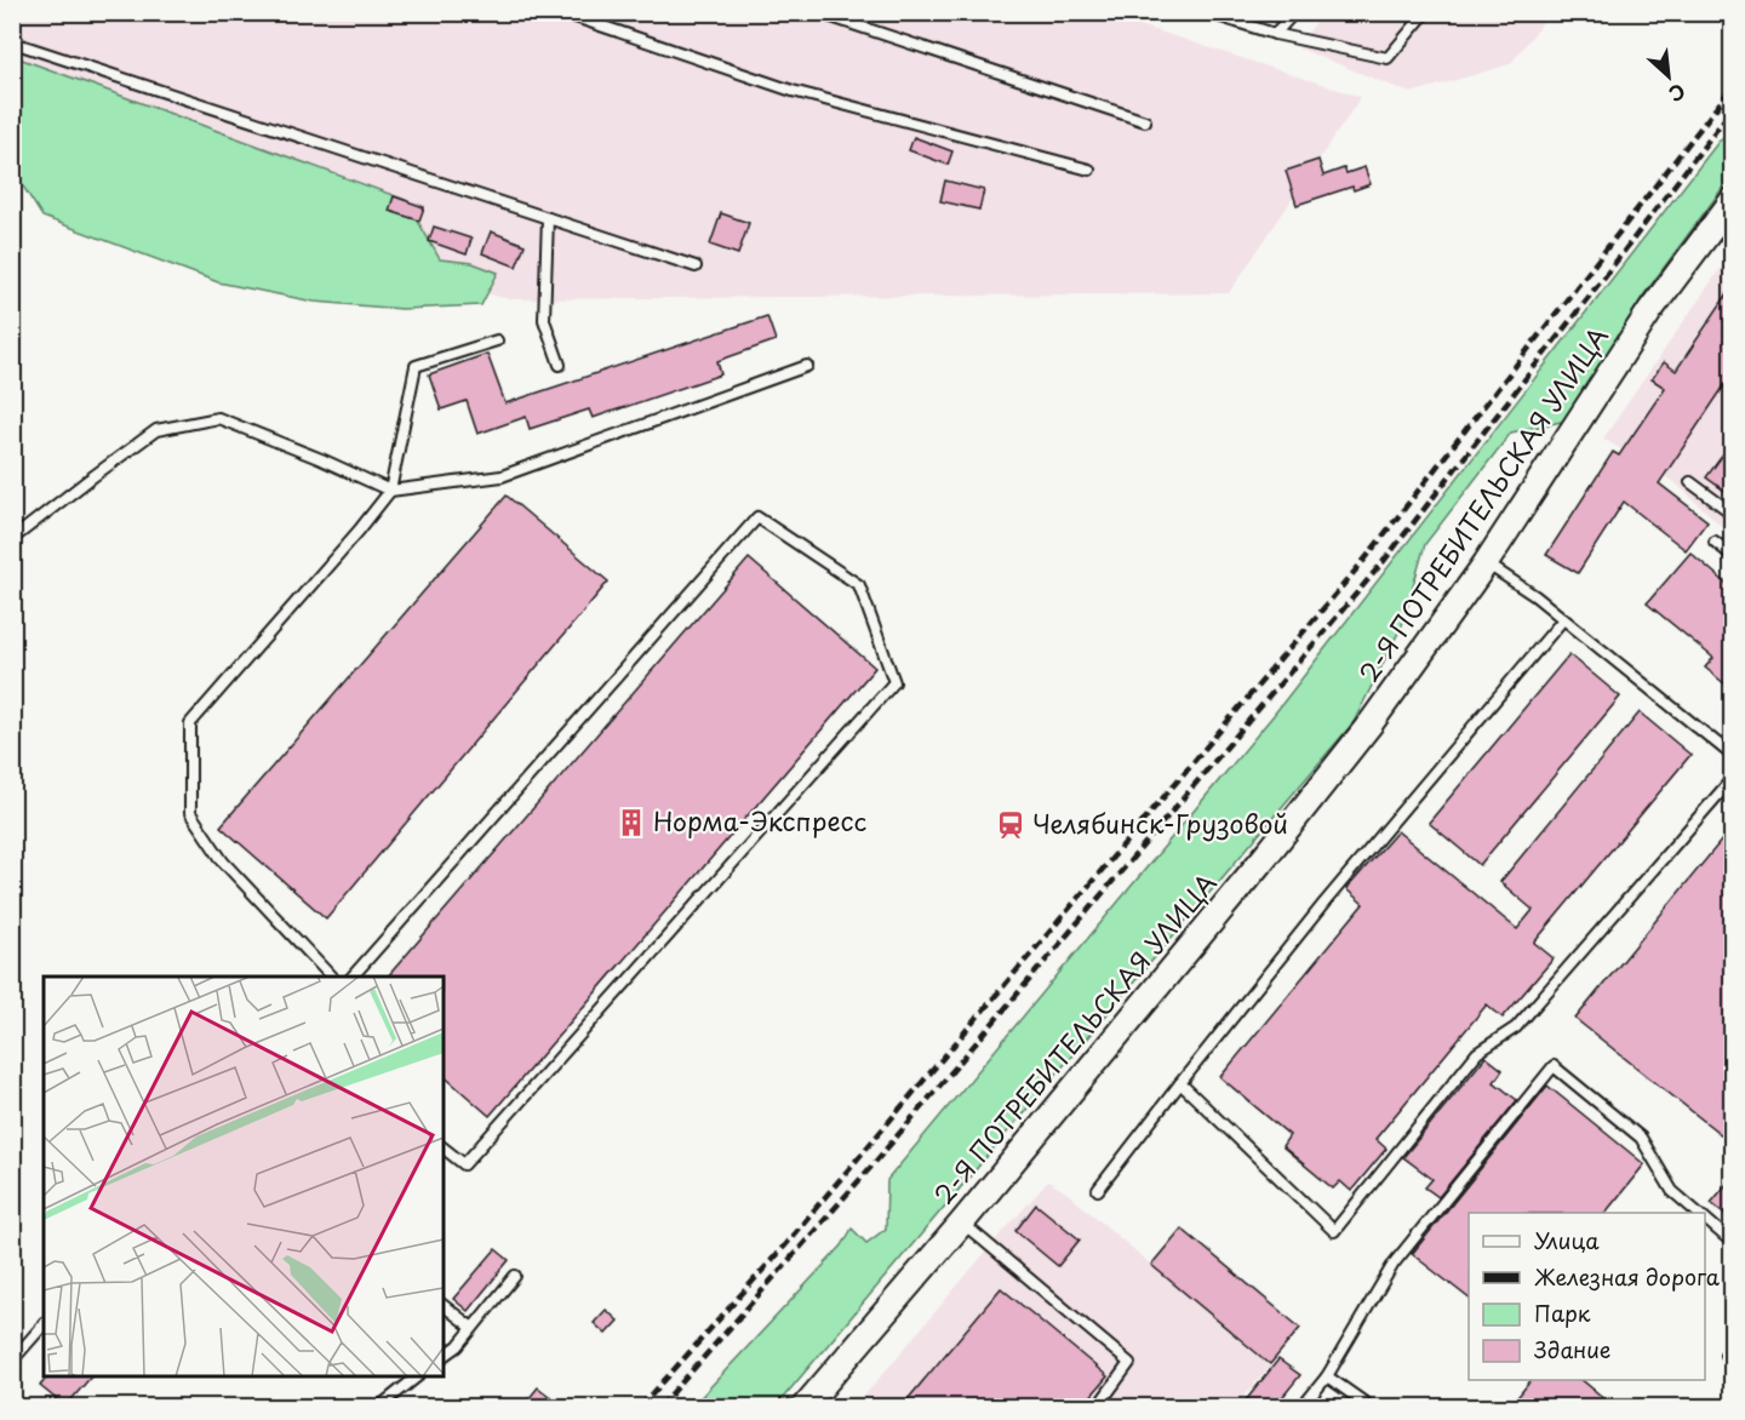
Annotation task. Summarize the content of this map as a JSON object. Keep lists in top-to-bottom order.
{
  "streets": {
    "street": ["2-Я ПОТРЕБИТЕЛЬСКАЯ УЛИЦА"]
  },
  "places": {
    "building": ["Норма-Экспресс"],
    "station": ["Челябинск-Грузовой"]
  },
  "legend": [
    "Улица",
    "Железная дорога",
    "Парк",
    "Здание"
  ],
  "north": "bottom right"
}
